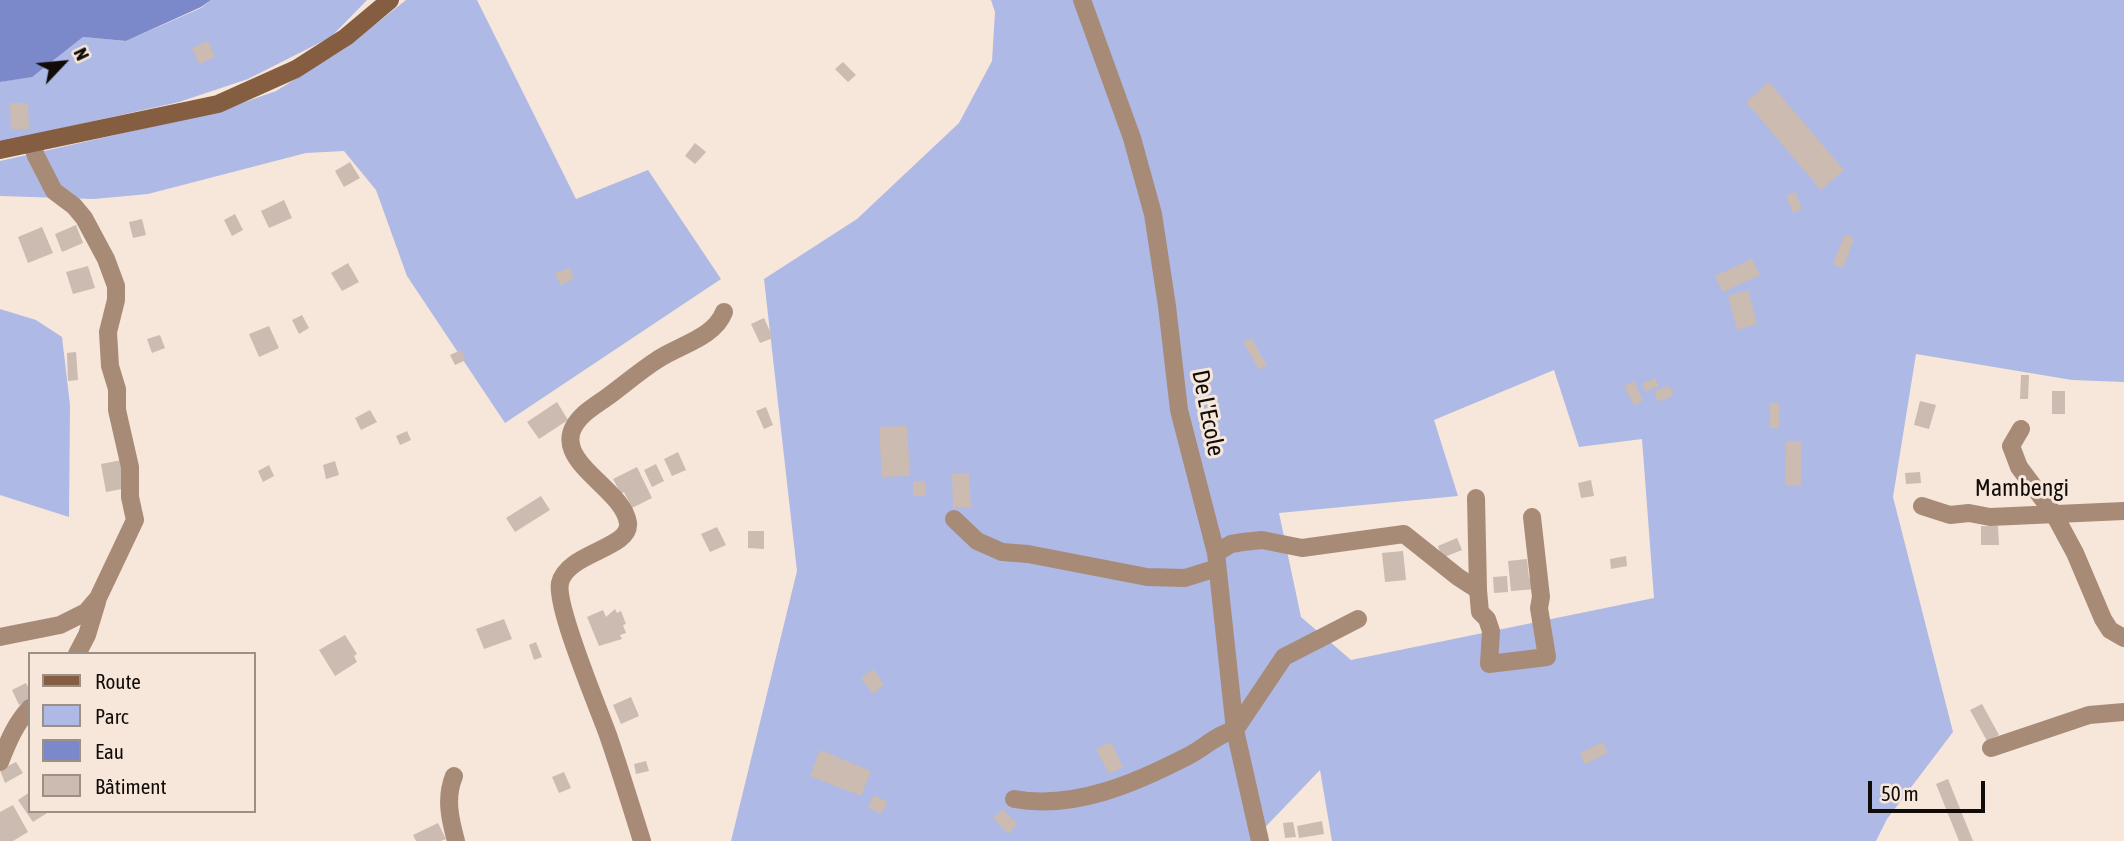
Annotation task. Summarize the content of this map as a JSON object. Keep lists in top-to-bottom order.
{
  "streets": {
    "street": ["De L'Ecole", "Mambengi"]
  },
  "legend": [
    "Route",
    "Parc",
    "Eau",
    "Bâtiment"
  ],
  "scale_bar": "50 m",
  "north": "top right"
}
